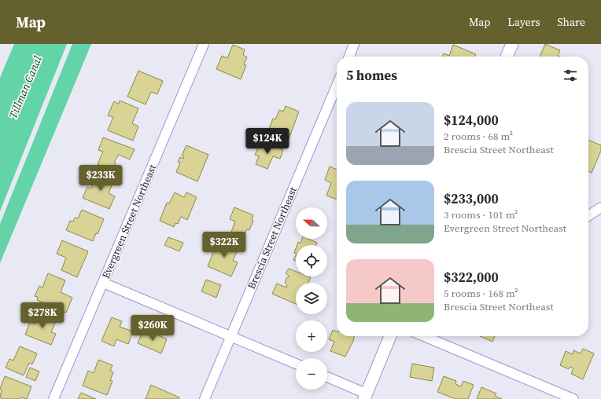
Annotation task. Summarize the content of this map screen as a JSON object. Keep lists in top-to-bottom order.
{
  "streets": {
    "street": ["Evergreen Street Northeast", "Brescia Street Northeast"]
  },
  "water": ["Tillman Canal"],
  "north": "left",
  "page": {
    "header": "Map",
    "nav": ["Map", "Layers", "Share"],
    "heading": "5 homes",
    "list": [
      {
        "name": "$124,000",
        "note": "2 rooms · 68 m² · Brescia Street Northeast"
      },
      {
        "name": "$233,000",
        "note": "3 rooms · 101 m² · Evergreen Street Northeast"
      },
      {
        "name": "$322,000",
        "note": "5 rooms · 168 m² · Brescia Street Northeast"
      }
    ],
    "price": [
      "$124K",
      "$233K",
      "$322K",
      "$278K",
      "$260K"
    ],
    "map_buttons": ["+", "−"]
  }
}
